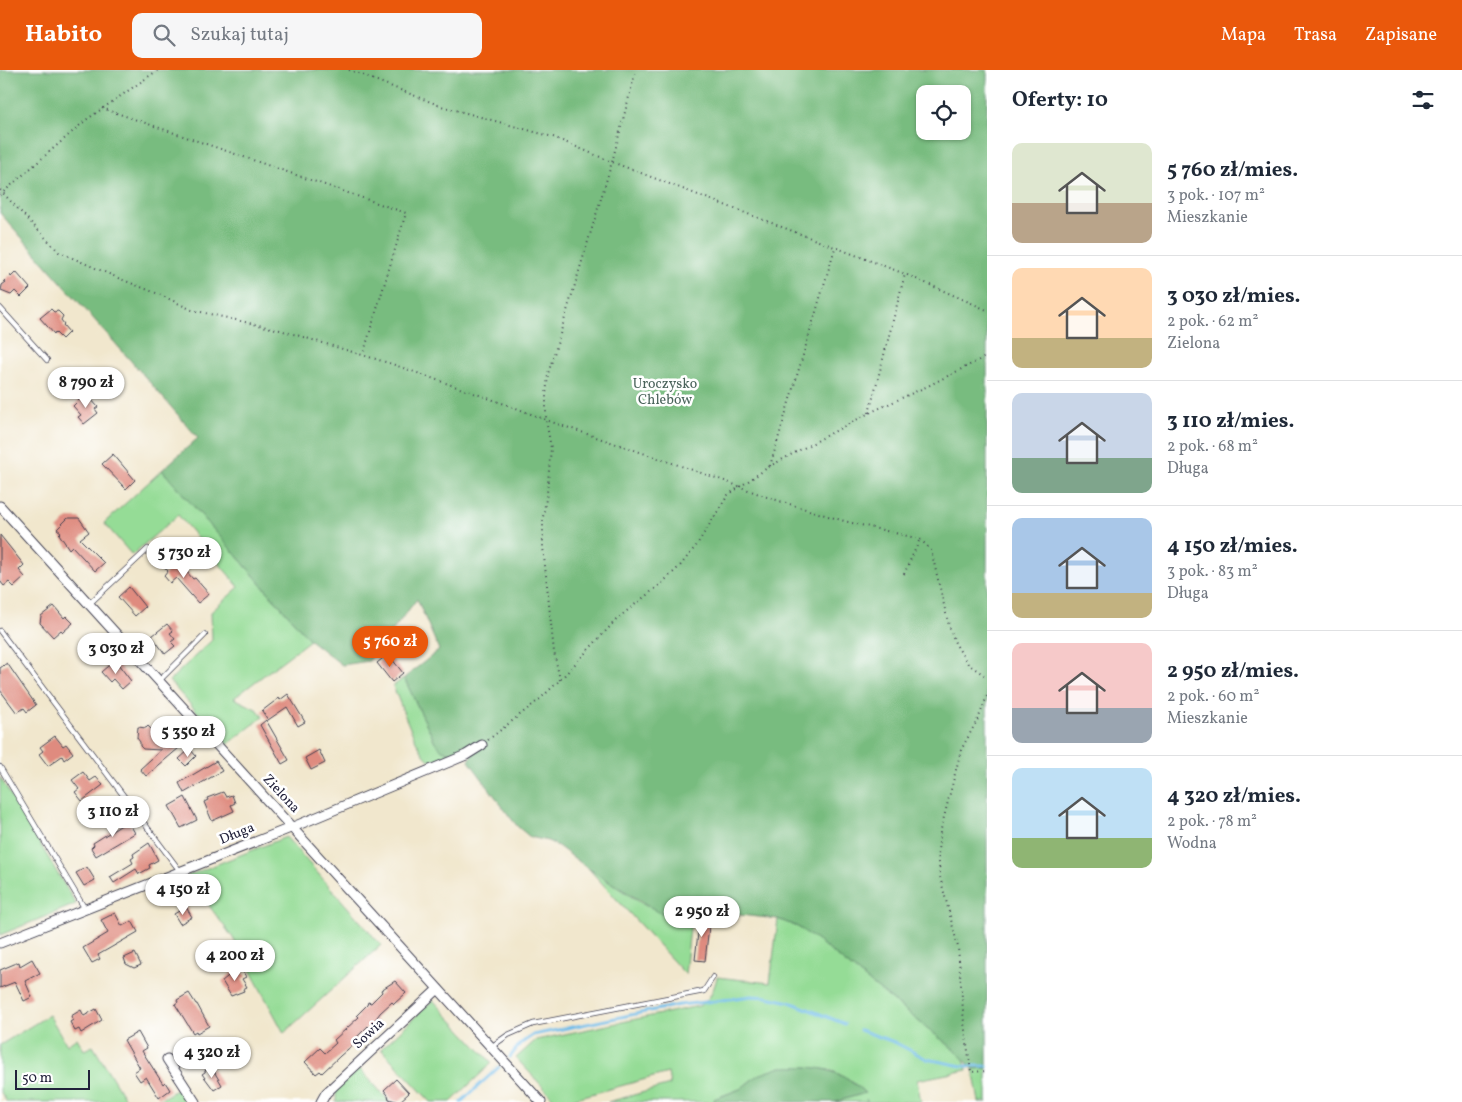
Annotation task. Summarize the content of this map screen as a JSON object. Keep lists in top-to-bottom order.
{
  "streets": {
    "street": ["Zielona", "Długa", "Sowia"]
  },
  "crossings": [
    ["Zielona", "Długa"],
    ["Zielona", "Sowia"]
  ],
  "parks": ["Uroczysko Chlebów"],
  "scale_bar": "50 m",
  "page": {
    "header": "Habito",
    "search": "Szukaj tutaj",
    "nav": ["Mapa", "Trasa", "Zapisane"],
    "heading": "Oferty: 10",
    "list": [
      {
        "name": "5 760 zł/mies.",
        "note": "3 pok. · 107 m² · Mieszkanie"
      },
      {
        "name": "3 030 zł/mies.",
        "note": "2 pok. · 62 m² · Zielona"
      },
      {
        "name": "3 110 zł/mies.",
        "note": "2 pok. · 68 m² · Długa"
      },
      {
        "name": "4 150 zł/mies.",
        "note": "3 pok. · 83 m² · Długa"
      },
      {
        "name": "2 950 zł/mies.",
        "note": "2 pok. · 60 m² · Mieszkanie"
      },
      {
        "name": "4 320 zł/mies.",
        "note": "2 pok. · 78 m² · Wodna"
      }
    ],
    "price": [
      "8 790 zł",
      "5 730 zł",
      "5 760 zł",
      "3 030 zł",
      "5 350 zł",
      "3 110 zł",
      "4 150 zł",
      "2 950 zł",
      "4 200 zł",
      "4 320 zł"
    ],
    "scale": "50 m"
  }
}
